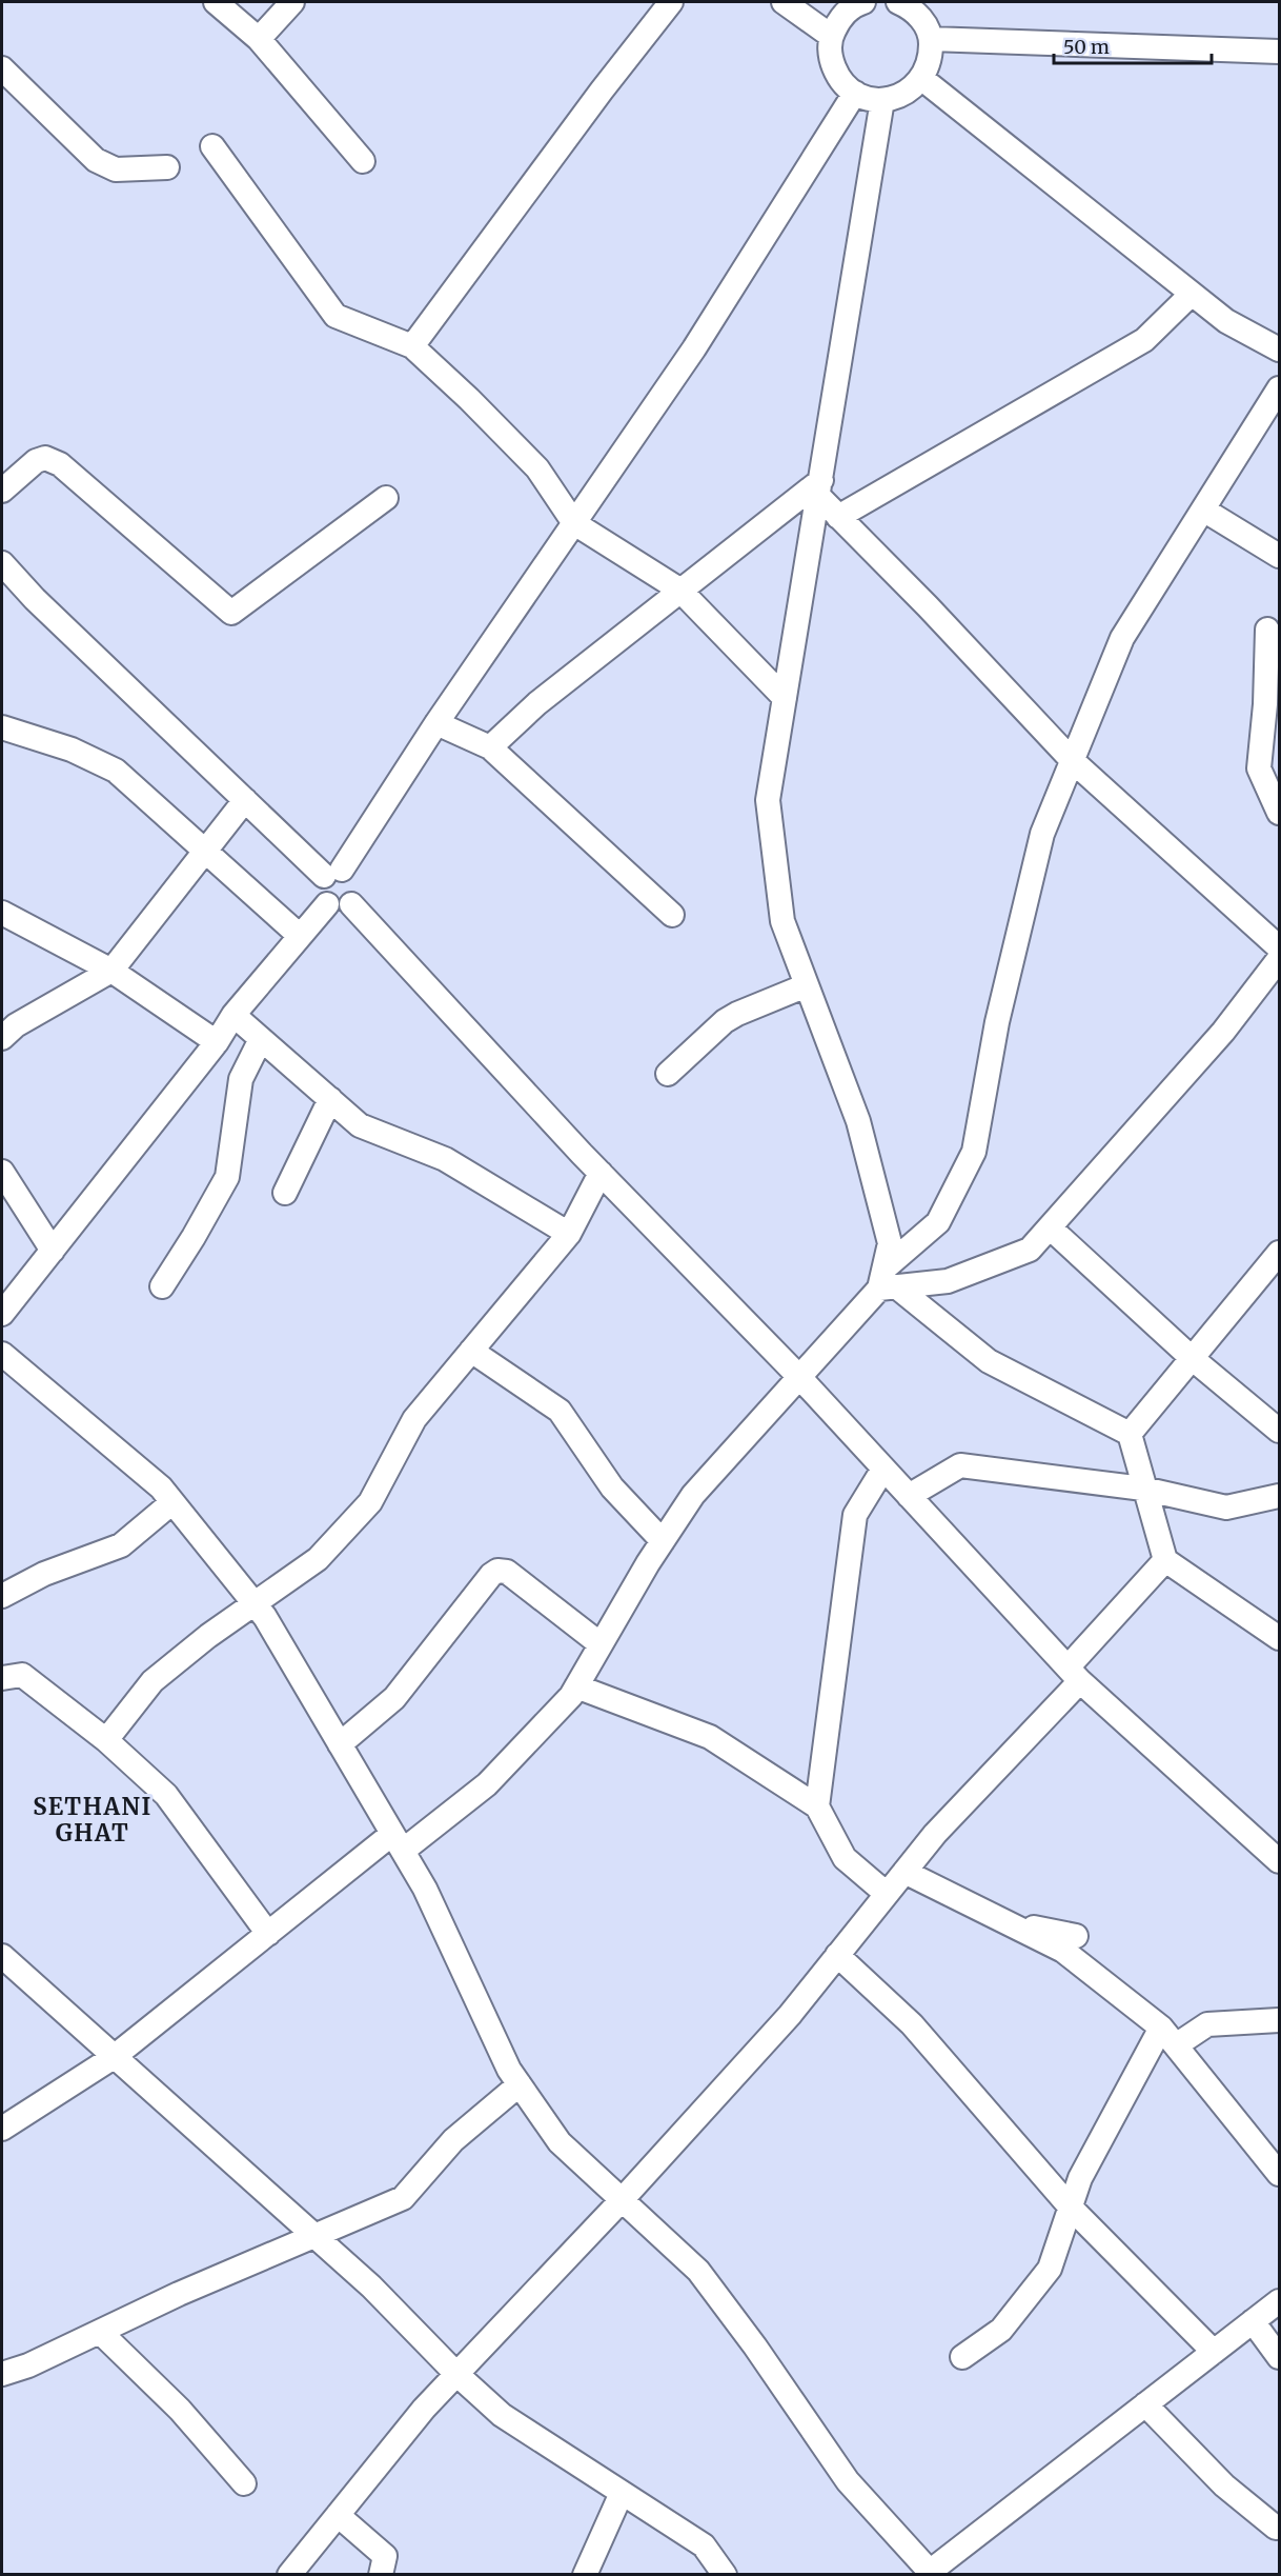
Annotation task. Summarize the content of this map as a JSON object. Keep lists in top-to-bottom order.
{
  "districts": ["SETHANI GHAT"],
  "scale_bar": "50 m"
}
